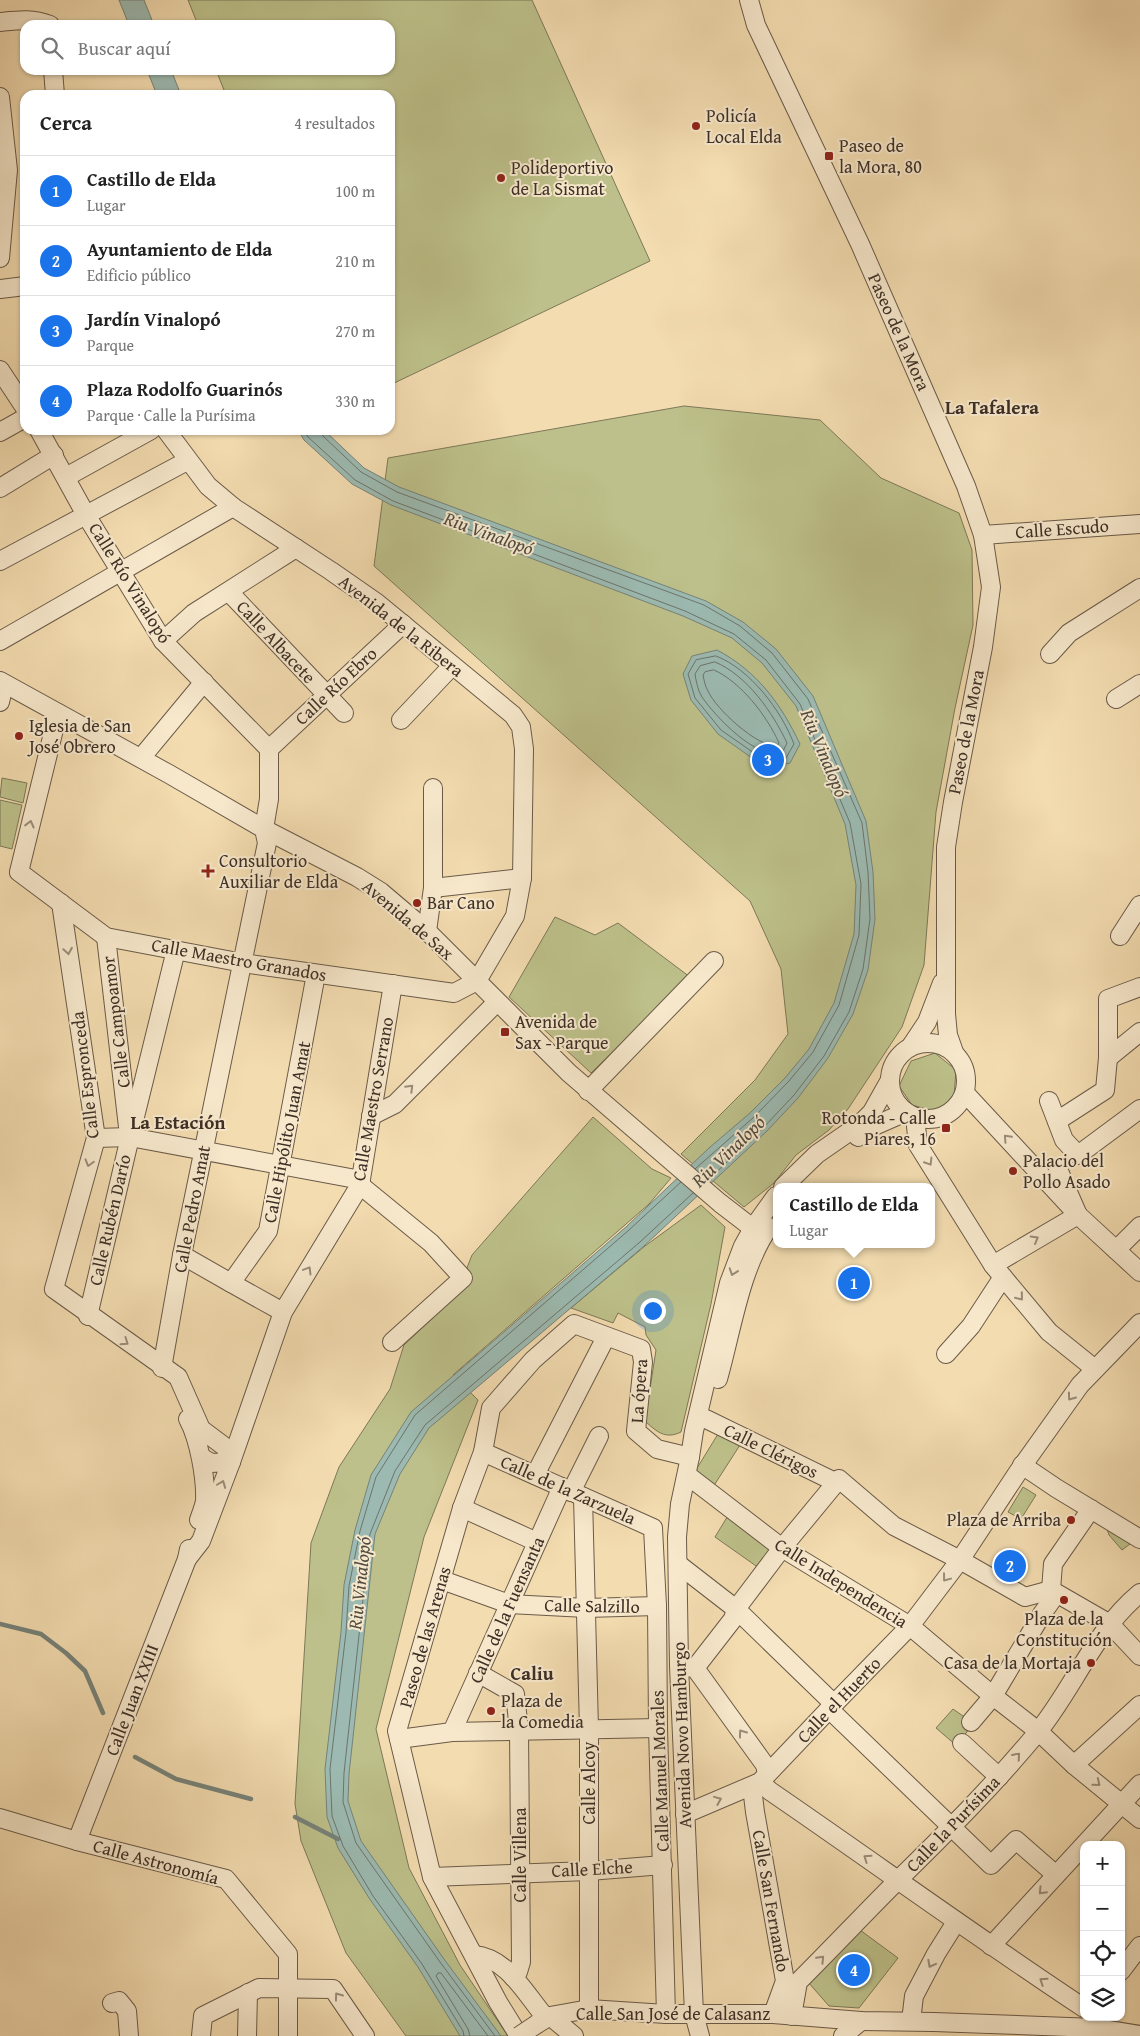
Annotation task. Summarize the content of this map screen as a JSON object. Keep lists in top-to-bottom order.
{
  "streets": {
    "street": [
      "Paseo de la Mora",
      "Calle Escudo",
      "Calle Río Vinalopó",
      "Avenida de la Ribera",
      "Calle Albacete",
      "Calle Río Ebro",
      "Avenida de Sax",
      "Calle Maestro Granados",
      "Calle Campoamor",
      "Calle Espronceda",
      "Calle Maestro Serrano",
      "Calle Hipólito Juan Amat",
      "Calle Pedro Amat",
      "Calle Rubén Darío",
      "La ópera",
      "Calle Clérigos",
      "Calle de la Zarzuela",
      "Calle Independencia",
      "Calle Salzillo",
      "Calle de la Fuensanta",
      "Paseo de las Arenas",
      "Calle Juan XXIII",
      "Calle el Huerto",
      "Avenida Novo Hamburgo",
      "Calle Manuel Morales",
      "Calle Alcoy",
      "Calle la Purísima",
      "Calle Villena",
      "Calle Astronomía",
      "Calle Elche",
      "Calle San Fernando",
      "Calle San José de Calasanz"
    ]
  },
  "crossings": [
    ["Paseo de la Mora", "Calle Escudo"],
    ["Calle Río Vinalopó", "Calle Río Ebro"],
    ["Avenida de la Ribera", "Calle Río Ebro"],
    ["Avenida de la Ribera", "Avenida de Sax"],
    ["Avenida de la Ribera", "Calle Maestro Granados"],
    ["Calle Albacete", "Calle Río Ebro"],
    ["Avenida de Sax", "Calle Maestro Granados"],
    ["Avenida de Sax", "Calle Pedro Amat"],
    ["Avenida de Sax", "Avenida Novo Hamburgo"],
    ["Calle Maestro Granados", "Calle Campoamor"],
    ["Calle Maestro Granados", "Calle Espronceda"],
    ["Calle Maestro Granados", "Calle Maestro Serrano"],
    ["Calle Maestro Granados", "Calle Hipólito Juan Amat"],
    ["Calle Maestro Granados", "Calle Pedro Amat"],
    ["Calle Maestro Granados", "Calle Rubén Darío"],
    ["Calle Campoamor", "Calle Rubén Darío"],
    ["Calle Espronceda", "Calle Rubén Darío"],
    ["Calle Maestro Serrano", "Calle Juan XXIII"],
    ["La ópera", "Paseo de las Arenas"],
    ["La ópera", "Avenida Novo Hamburgo"],
    ["Calle Clérigos", "Calle el Huerto"],
    ["Calle Clérigos", "Avenida Novo Hamburgo"],
    ["Calle de la Zarzuela", "Calle de la Fuensanta"],
    ["Calle de la Zarzuela", "Paseo de las Arenas"],
    ["Calle de la Zarzuela", "Calle Manuel Morales"],
    ["Calle de la Zarzuela", "Calle Alcoy"],
    ["Calle Independencia", "Calle el Huerto"],
    ["Calle Independencia", "Avenida Novo Hamburgo"],
    ["Calle Independencia", "Calle la Purísima"],
    ["Calle Salzillo", "Calle de la Fuensanta"],
    ["Calle Salzillo", "Paseo de las Arenas"],
    ["Calle Salzillo", "Calle Manuel Morales"],
    ["Calle Salzillo", "Calle Alcoy"],
    ["Calle de la Fuensanta", "Calle Alcoy"],
    ["Paseo de las Arenas", "Calle Elche"],
    ["Calle Juan XXIII", "Calle Astronomía"],
    ["Calle el Huerto", "Calle San Fernando"],
    ["Avenida Novo Hamburgo", "Calle San José de Calasanz"],
    ["Calle Manuel Morales", "Calle Elche"],
    ["Calle Manuel Morales", "Calle San José de Calasanz"],
    ["Calle Alcoy", "Calle Elche"],
    ["Calle Alcoy", "Calle San José de Calasanz"],
    ["Calle la Purísima", "Calle San Fernando"],
    ["Calle Villena", "Calle Elche"],
    ["Calle San Fernando", "Calle San José de Calasanz"]
  ],
  "one_way": ["Calle Espronceda"],
  "districts": ["La Tafalera", "La Estación", "Caliu"],
  "water": ["Riu Vinalopó"],
  "places": {
    "other": [
      "Policía Local Elda",
      "Polideportivo de La Sismat",
      "Iglesia de San José Obrero",
      "Bar Cano",
      "Palacio del Pollo Asado",
      "Plaza de Arriba",
      "Plaza de la Constitución",
      "Casa de la Mortaja",
      "Plaza de la Comedia"
    ],
    "transit": ["Paseo de la Mora, 80", "Avenida de Sax - Parque", "Rotonda - Calle Piares, 16"],
    "health": ["Consultorio Auxiliar de Elda"]
  },
  "page": {
    "search": "Buscar aquí",
    "heading": ["Cerca", "4 resultados"],
    "list": [
      {
        "mark": "1",
        "name": "Castillo de Elda",
        "note": "Lugar",
        "value": "100 m"
      },
      {
        "mark": "2",
        "name": "Ayuntamiento de Elda",
        "note": "Edificio público",
        "value": "210 m"
      },
      {
        "mark": "3",
        "name": "Jardín Vinalopó",
        "note": "Parque",
        "value": "270 m"
      },
      {
        "mark": "4",
        "name": "Plaza Rodolfo Guarinós",
        "note": "Parque · Calle la Purísima",
        "value": "330 m"
      }
    ],
    "pins": [
      "3",
      "1",
      "2",
      "4"
    ],
    "popup": ["Castillo de Elda", "Lugar"],
    "map_buttons": ["+", "−"]
  }
}
